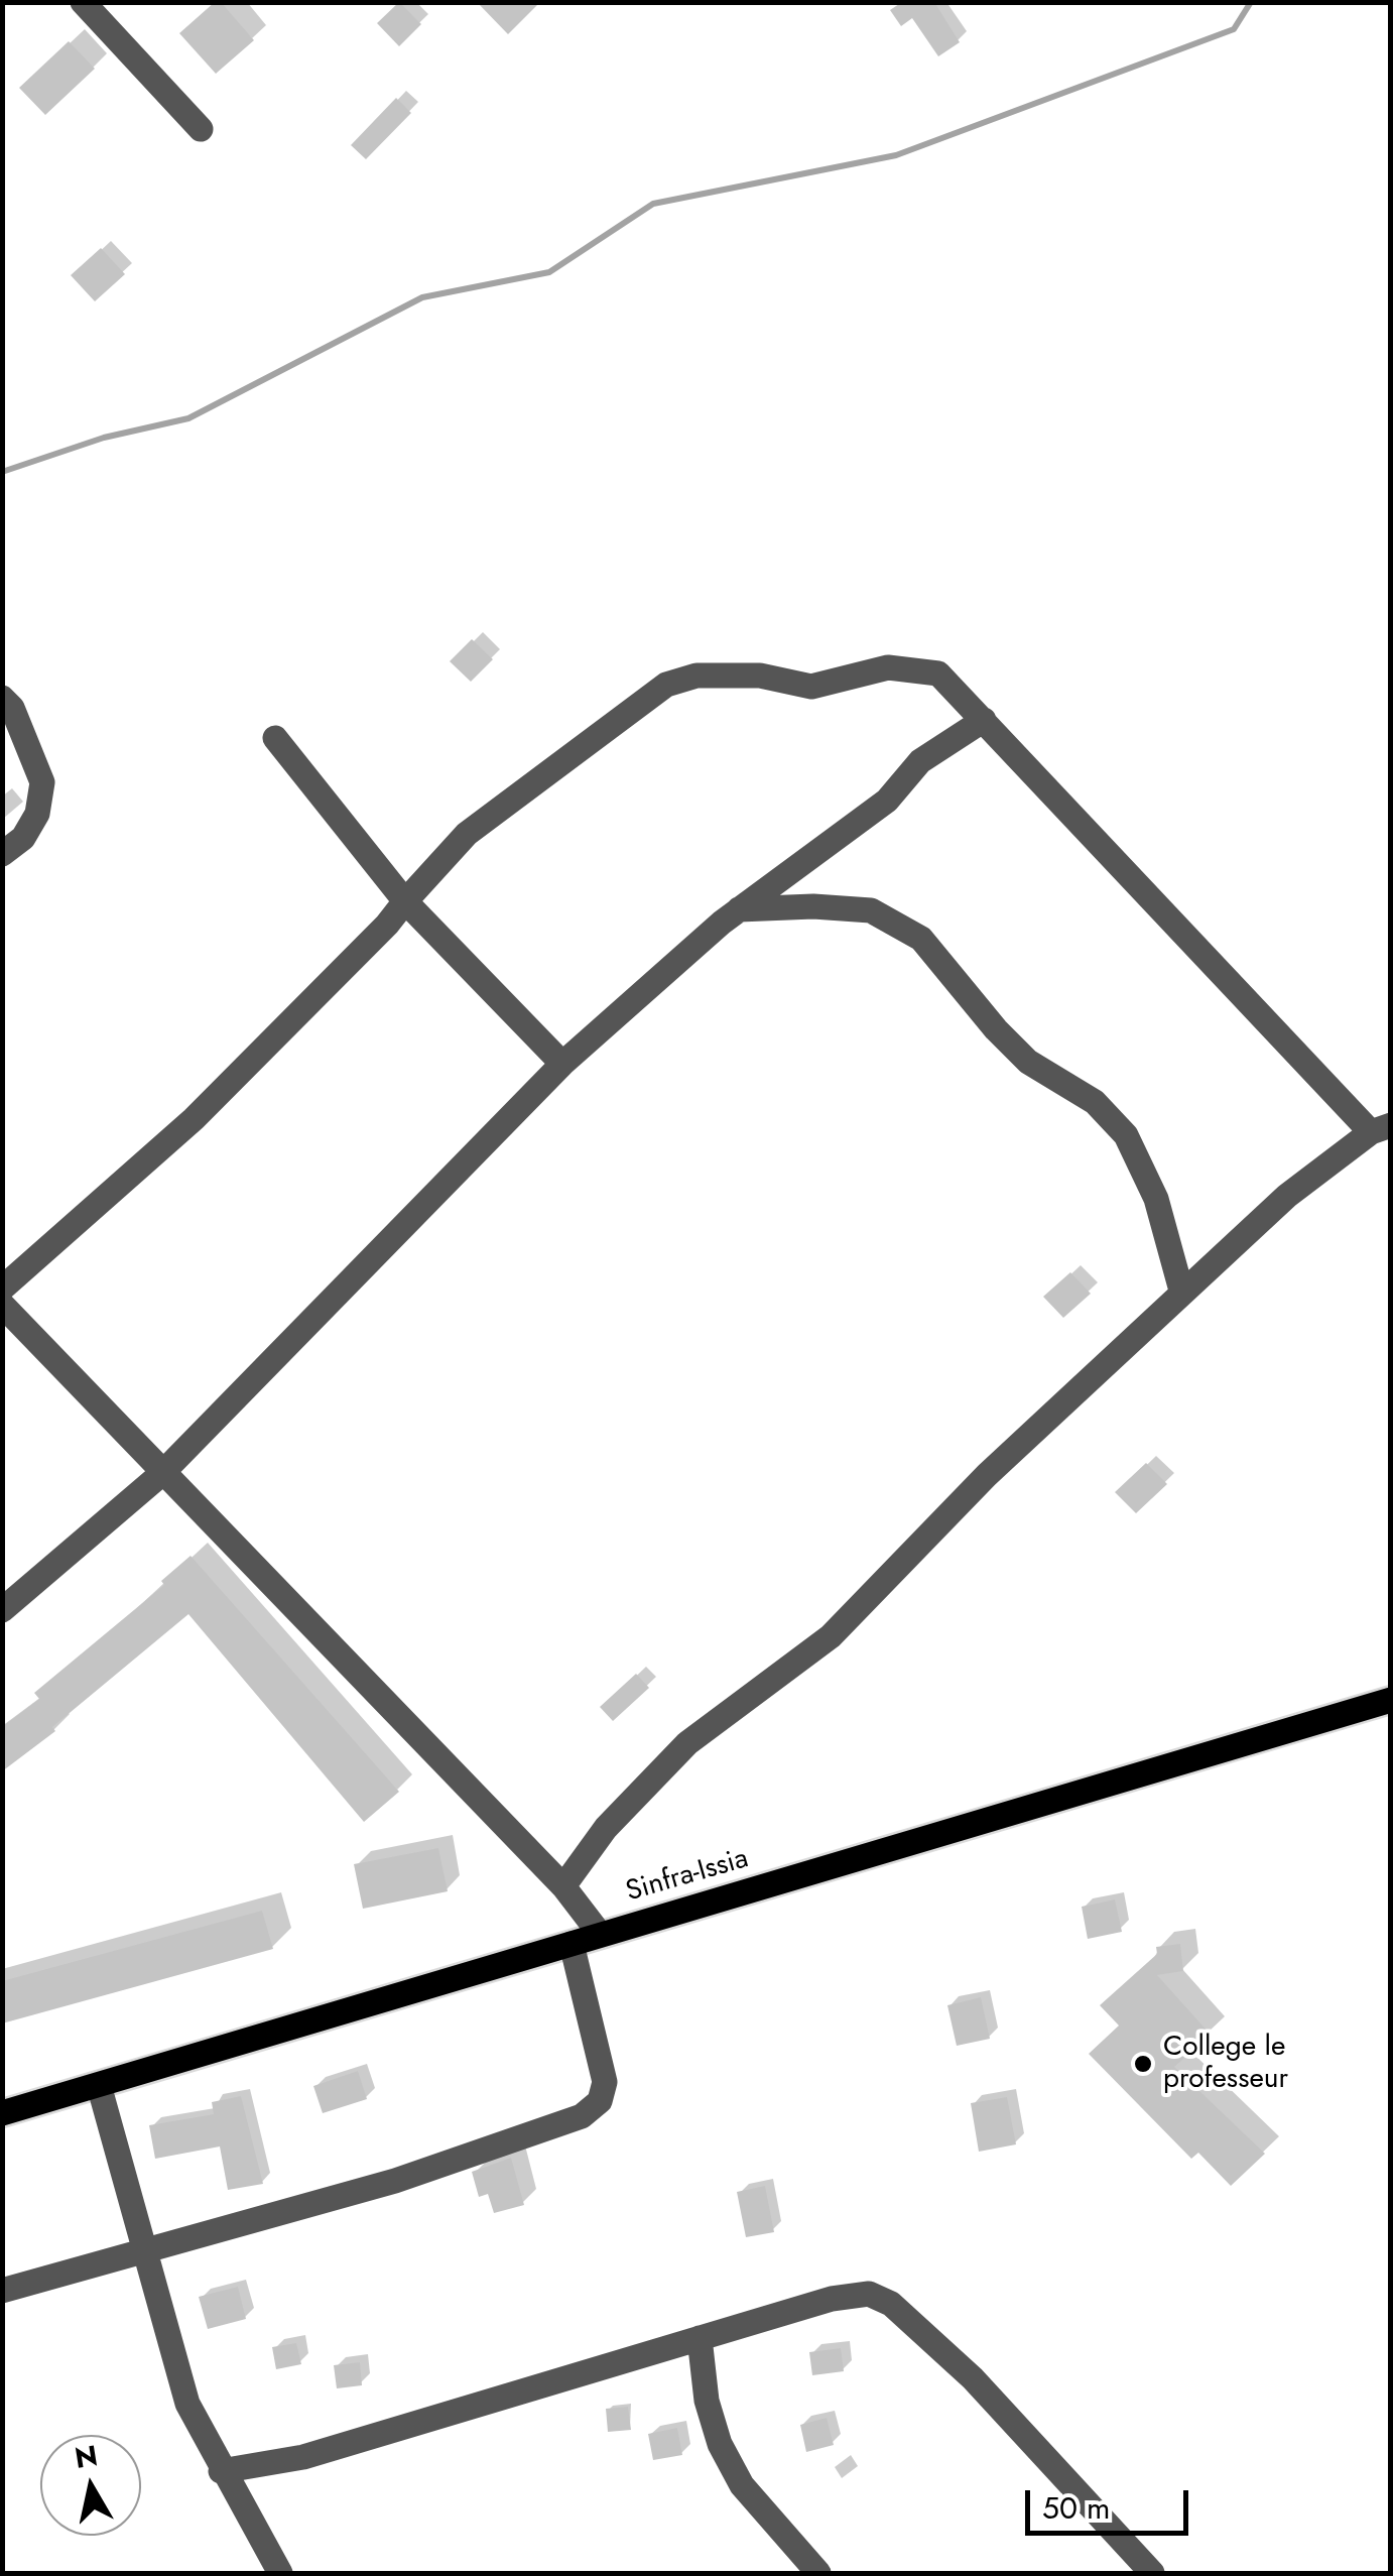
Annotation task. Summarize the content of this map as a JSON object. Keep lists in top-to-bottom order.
{
  "streets": {
    "main road": ["Sinfra-Issia"]
  },
  "places": ["College le professeur"],
  "scale_bar": "50 m",
  "north": "top"
}
